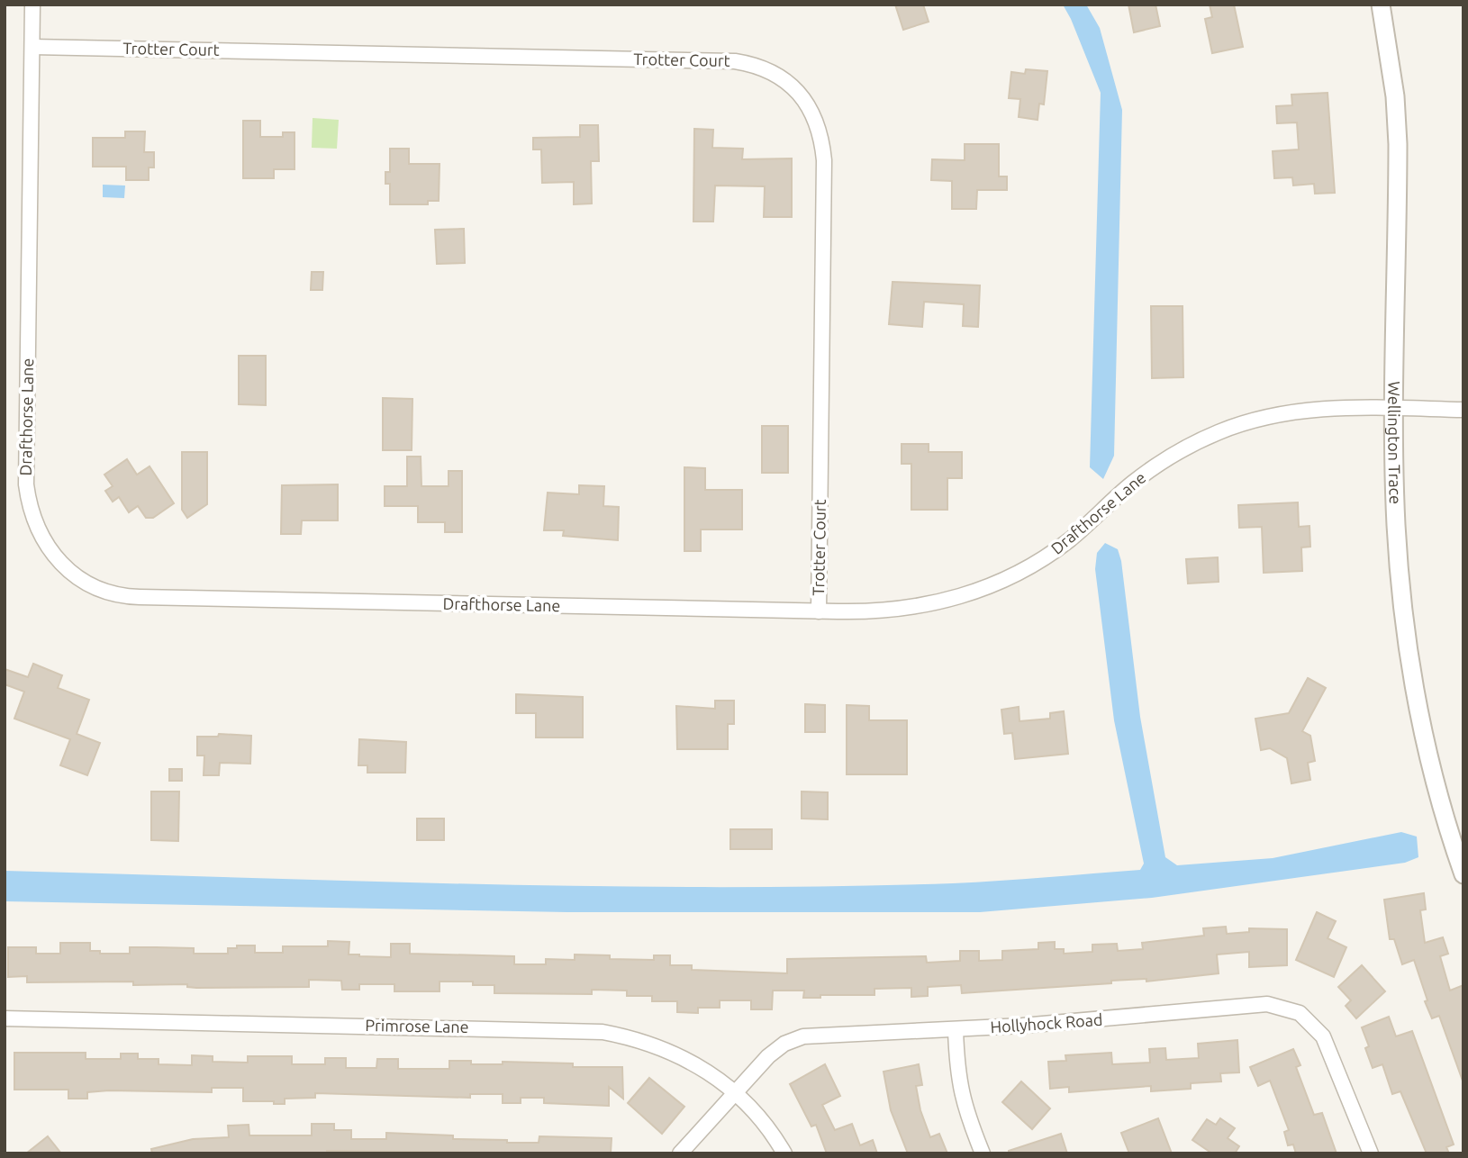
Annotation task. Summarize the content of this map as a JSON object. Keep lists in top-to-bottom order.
{
  "streets": {
    "street": [
      "Trotter Court",
      "Drafthorse Lane",
      "Wellington Trace",
      "Hollyhock Road",
      "Primrose Lane"
    ]
  },
  "crossings": [
    ["Trotter Court", "Drafthorse Lane"],
    ["Drafthorse Lane", "Wellington Trace"],
    ["Hollyhock Road", "Primrose Lane"]
  ]
}
